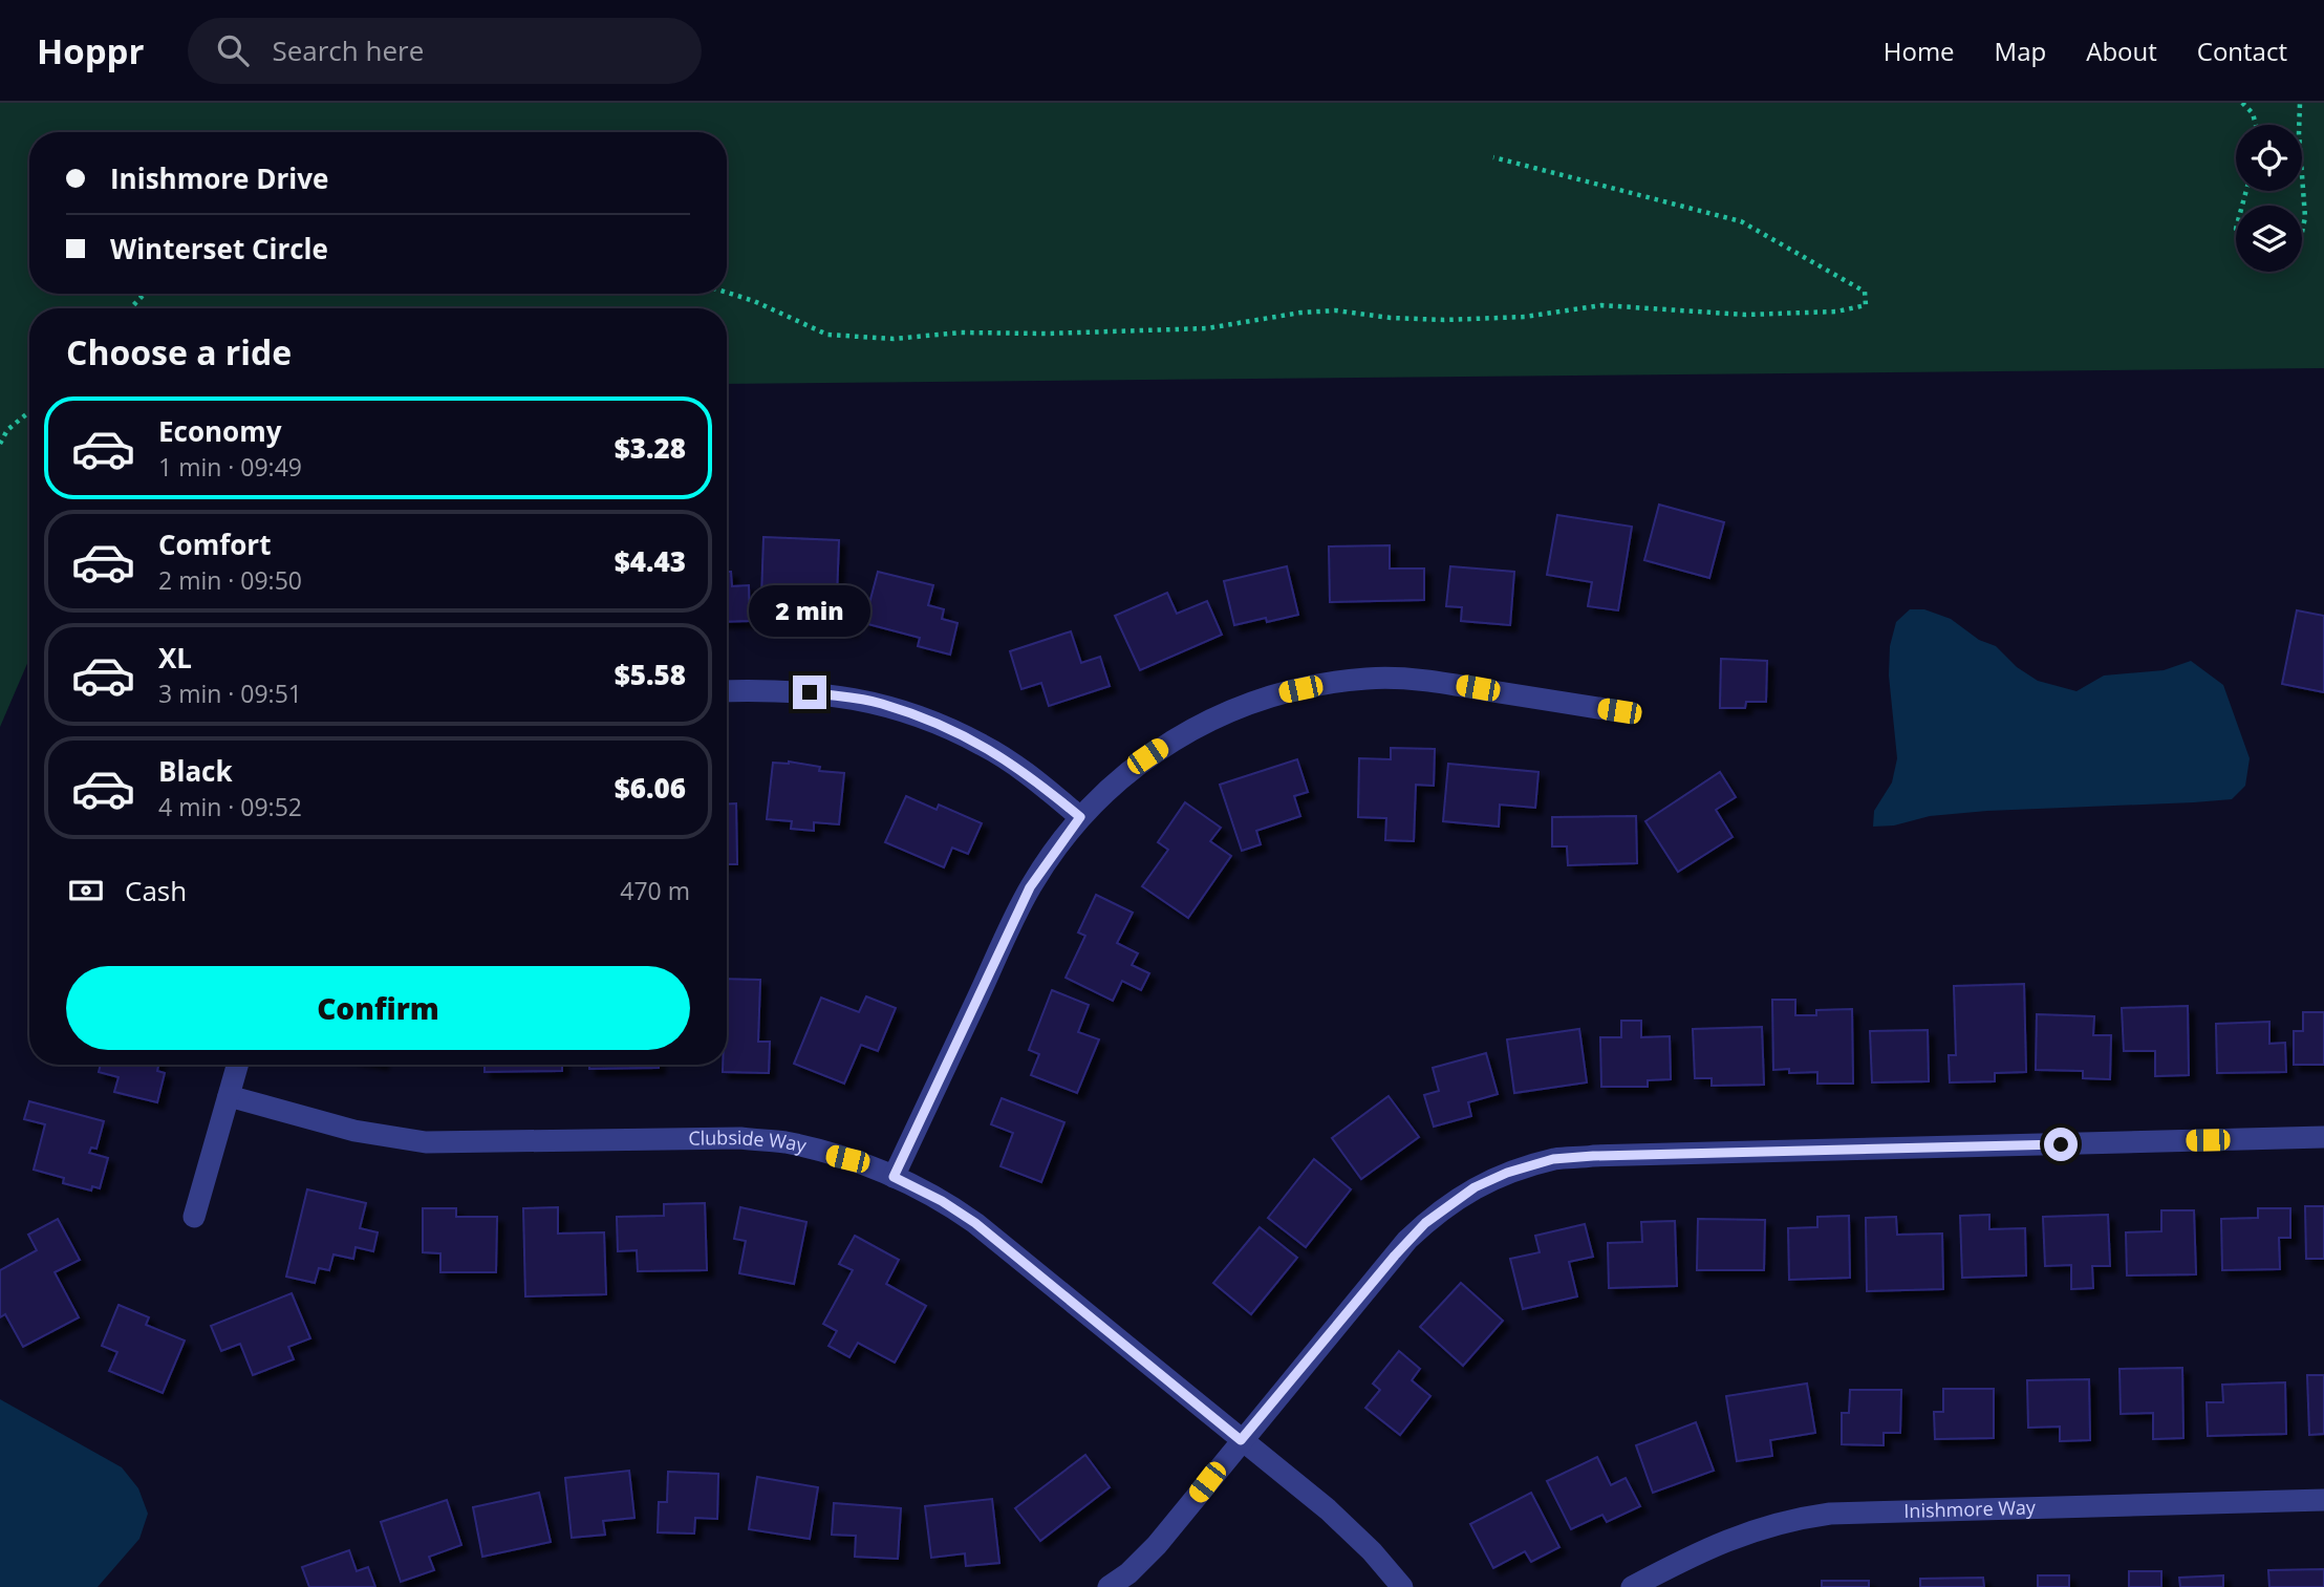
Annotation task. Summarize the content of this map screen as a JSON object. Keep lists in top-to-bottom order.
{
  "streets": {
    "street": ["Clubside Way", "Inishmore Way"]
  },
  "page": {
    "header": "Hoppr",
    "search": "Search here",
    "nav": [
      "Home",
      "Map",
      "About",
      "Contact"
    ],
    "banner": ["Inishmore Drive", "Winterset Circle"],
    "heading": "Choose a ride",
    "list": [
      {
        "name": "Economy",
        "note": "1 min · 09:49",
        "value": "$3.28"
      },
      {
        "name": "Comfort",
        "note": "2 min · 09:50",
        "value": "$4.43"
      },
      {
        "name": "XL",
        "note": "3 min · 09:51",
        "value": "$5.58"
      },
      {
        "name": "Black",
        "note": "4 min · 09:52",
        "value": "$6.06"
      }
    ],
    "bubble": "2 min",
    "pay": ["Cash", "470 m"],
    "buttons": "Confirm"
  }
}
